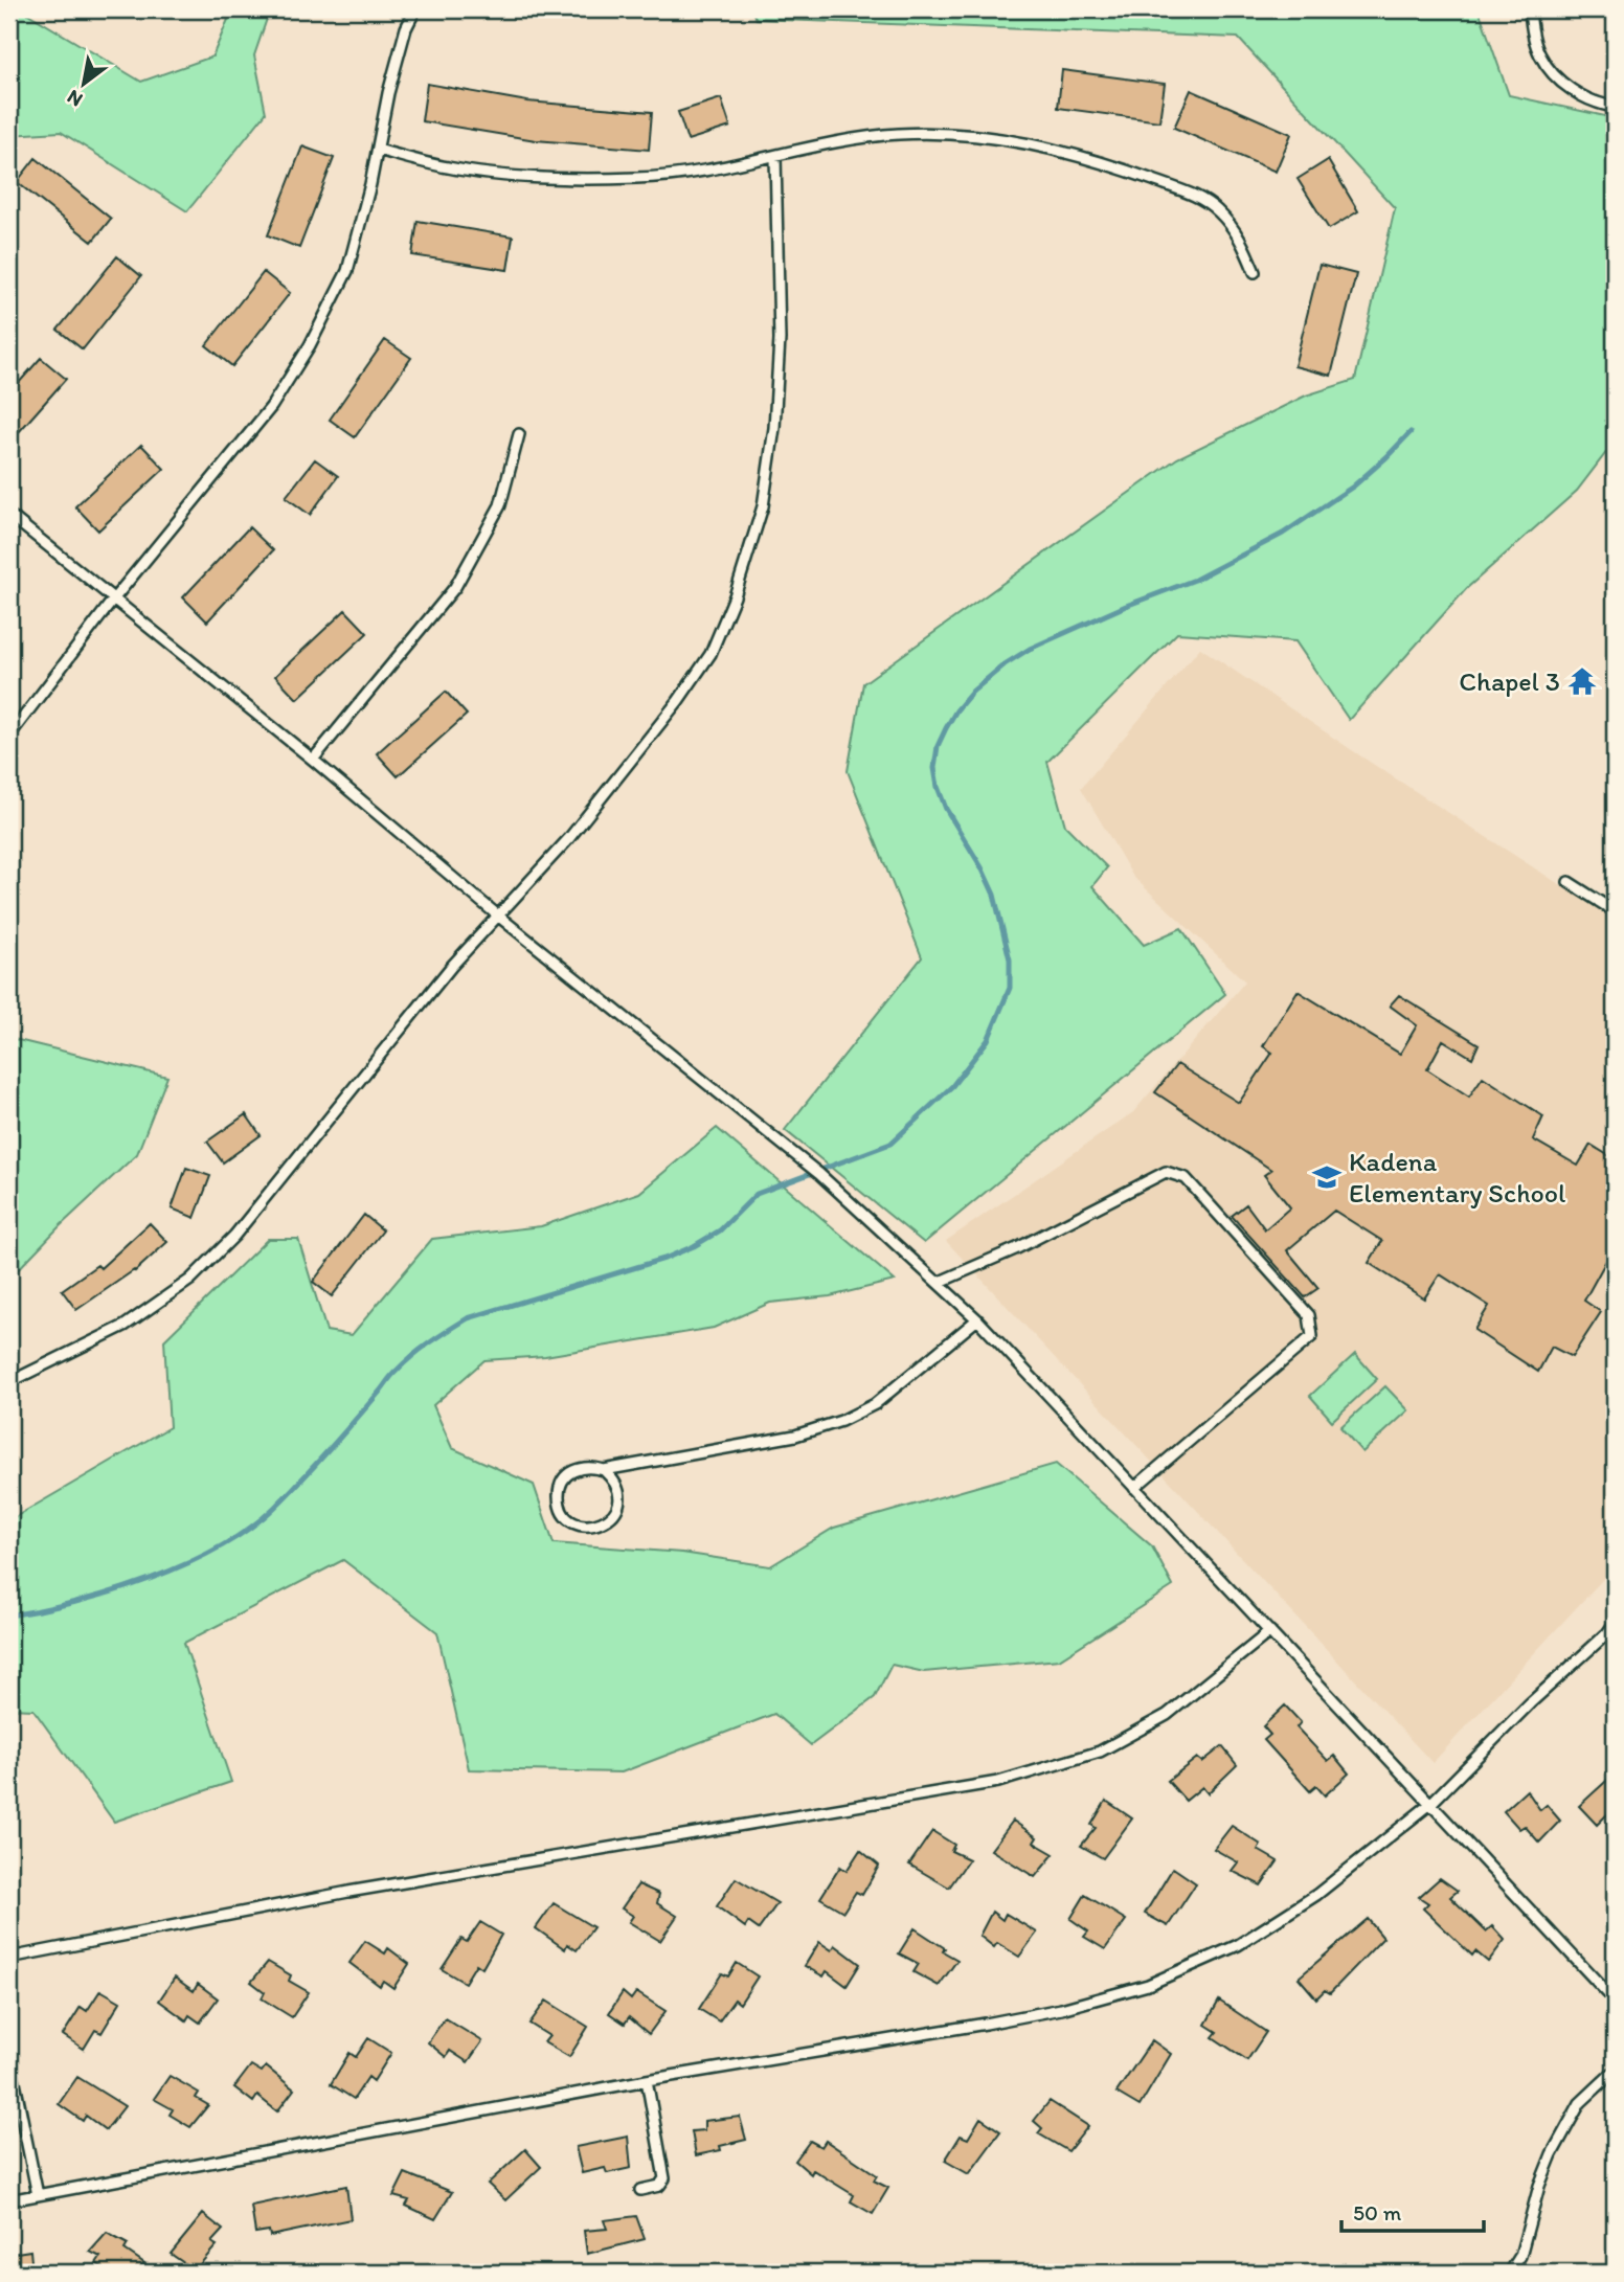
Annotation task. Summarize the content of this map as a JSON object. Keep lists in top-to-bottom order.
{
  "places": {
    "temple": ["Chapel 3"],
    "school or university": ["Kadena Elementary School"]
  },
  "scale_bar": "50 m",
  "north": "bottom left"
}
